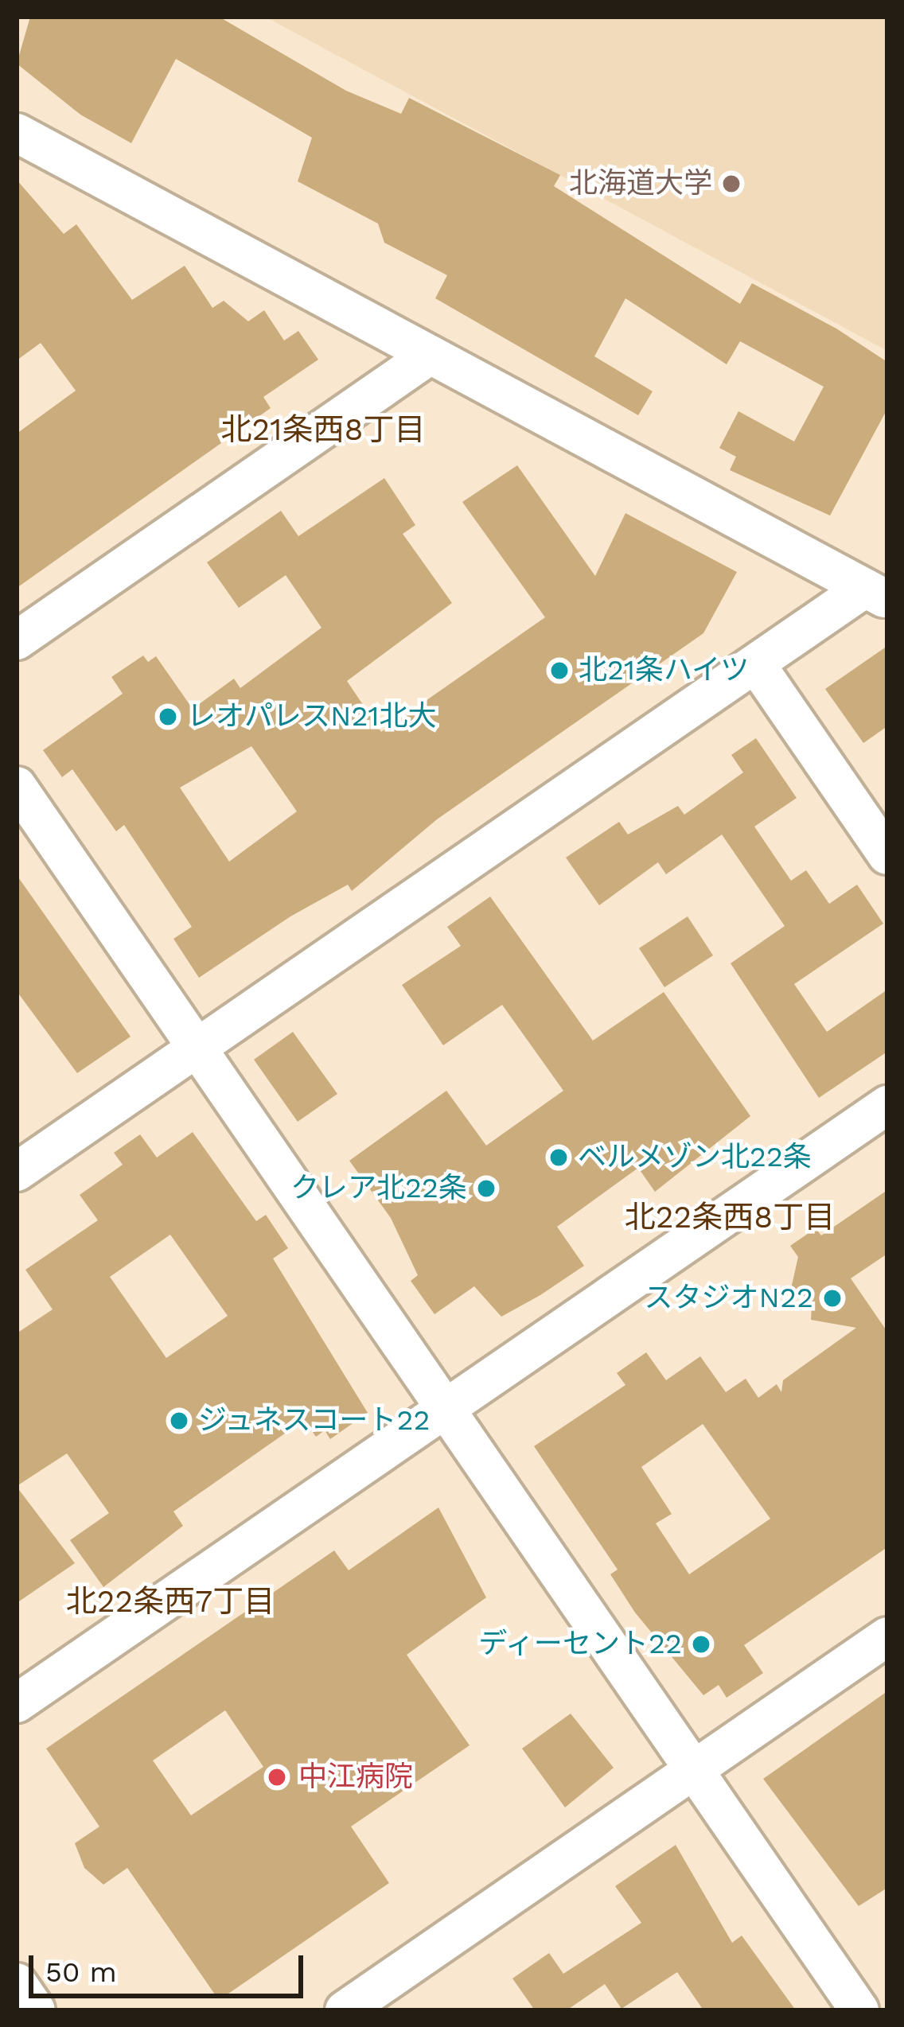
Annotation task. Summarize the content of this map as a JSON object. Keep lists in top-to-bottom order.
{
  "districts": ["北21条西8丁目", "北22条西8丁目", "北22条西7丁目"],
  "places": [
    "北海道大学",
    "北21条ハイツ",
    "レオパレスN21北大",
    "ベルメゾン北22条",
    "クレア北22条",
    "スタジオN22",
    "ジュネスコート22",
    "ディーセント22",
    "中江病院"
  ],
  "scale_bar": "50 m"
}
